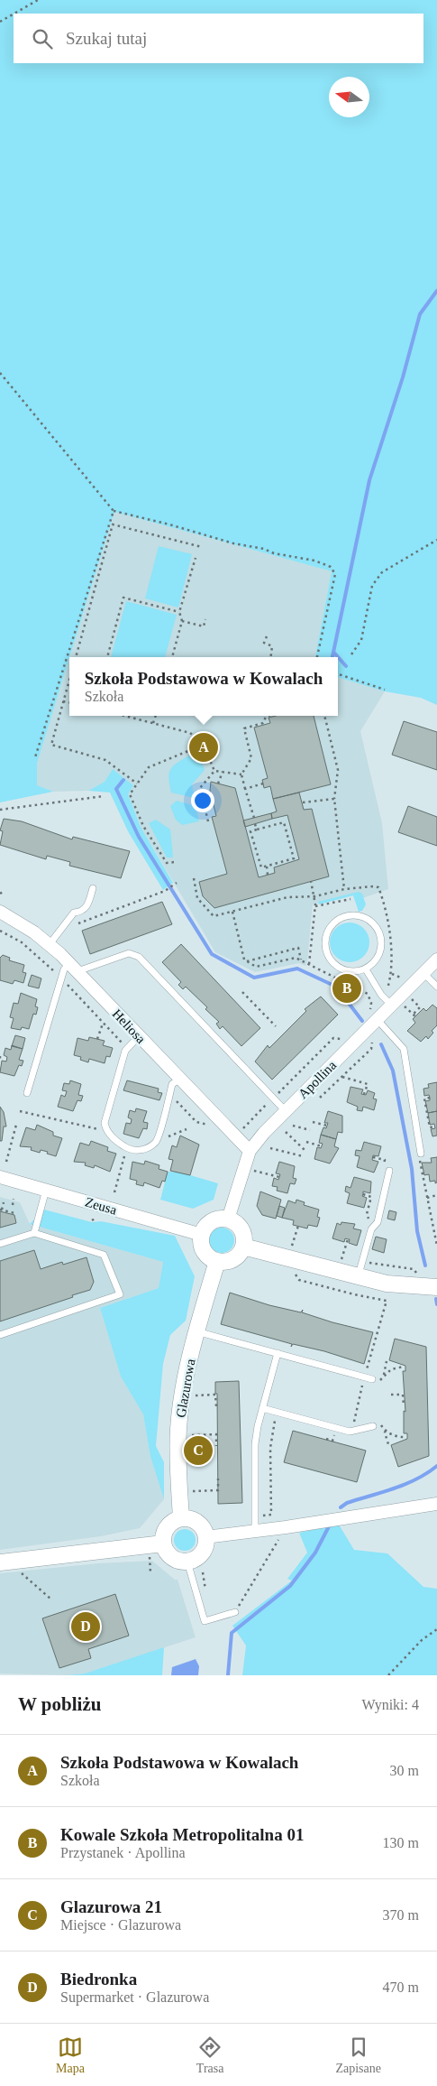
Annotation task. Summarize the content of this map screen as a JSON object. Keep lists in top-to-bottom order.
{
  "streets": {
    "street": [
      "Heliosa",
      "Apollina",
      "Zeusa",
      "Glazurowa"
    ]
  },
  "crossings": [
    ["Heliosa", "Apollina"],
    ["Apollina", "Zeusa"],
    ["Apollina", "Glazurowa"],
    ["Zeusa", "Glazurowa"]
  ],
  "north": "left",
  "page": {
    "search": "Szukaj tutaj",
    "popup": ["Szkoła Podstawowa w Kowalach", "Szkoła"],
    "pins": [
      "A",
      "B",
      "C",
      "D"
    ],
    "heading": ["W pobliżu", "Wyniki: 4"],
    "list": [
      {
        "mark": "A",
        "name": "Szkoła Podstawowa w Kowalach",
        "note": "Szkoła",
        "value": "30 m"
      },
      {
        "mark": "B",
        "name": "Kowale Szkoła Metropolitalna 01",
        "note": "Przystanek · Apollina",
        "value": "130 m"
      },
      {
        "mark": "C",
        "name": "Glazurowa 21",
        "note": "Miejsce · Glazurowa",
        "value": "370 m"
      },
      {
        "mark": "D",
        "name": "Biedronka",
        "note": "Supermarket · Glazurowa",
        "value": "470 m"
      }
    ],
    "nav": ["Mapa", "Trasa", "Zapisane"]
  }
}
